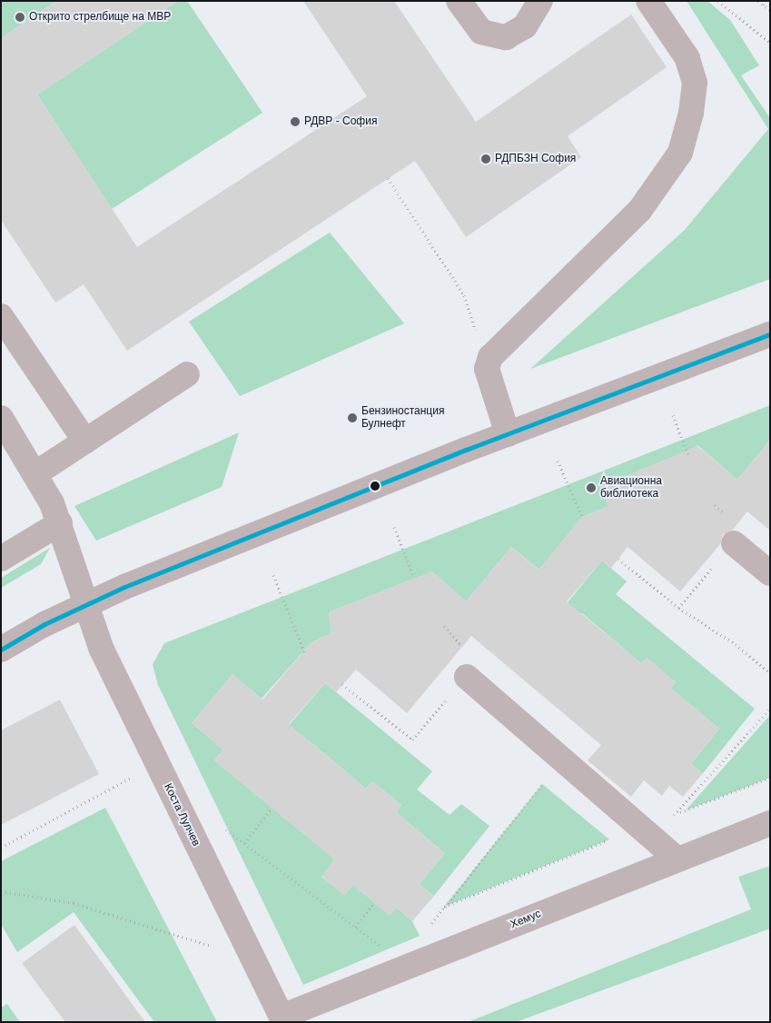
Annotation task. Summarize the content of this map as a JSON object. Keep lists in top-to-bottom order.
{
  "streets": {
    "street": ["Коста Лулчев", "Хемус"]
  },
  "crossings": [
    ["Коста Лулчев", "Хемус"]
  ],
  "places": [
    "Открито стрелбище на МВР",
    "РДВР - София",
    "РДПБЗН София",
    "Бензиностанция Булнефт",
    "Авиационна библиотека"
  ]
}
